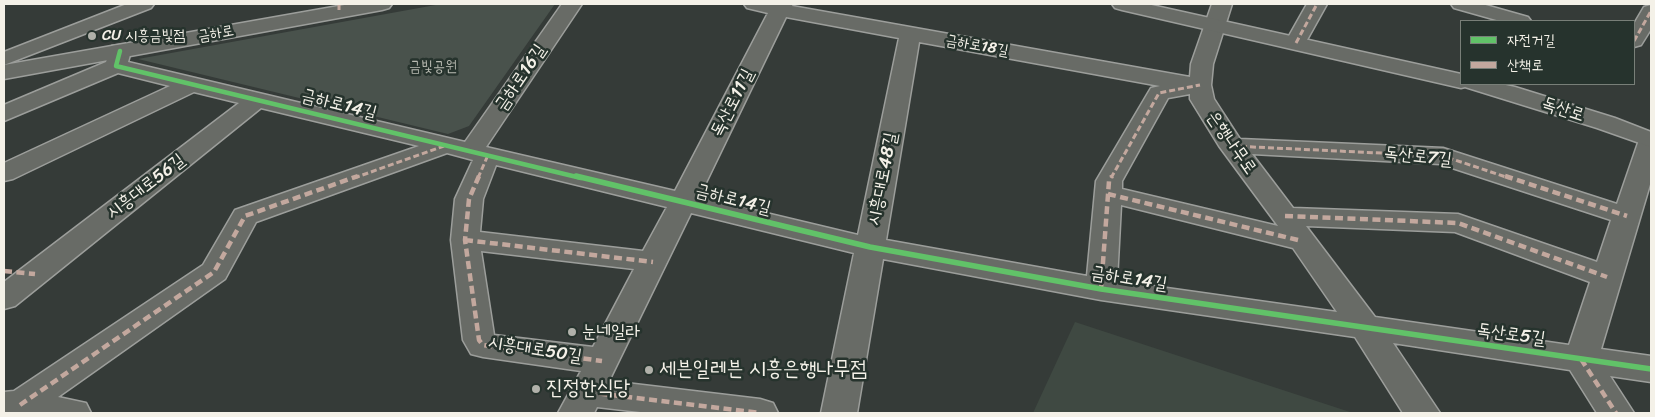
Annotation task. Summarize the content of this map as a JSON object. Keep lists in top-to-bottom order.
{
  "streets": {
    "street": [
      "금하로",
      "금하로18길",
      "금하로16길",
      "독산로11길",
      "금하로14길",
      "독산로",
      "은행나무로",
      "독산로7길",
      "시흥대로48길",
      "시흥대로56길",
      "독산로5길",
      "시흥대로50길"
    ]
  },
  "crossings": [
    ["금하로", "금하로14길"],
    ["금하로18길", "독산로11길"],
    ["금하로18길", "은행나무로"],
    ["금하로18길", "시흥대로48길"],
    ["금하로16길", "금하로14길"],
    ["금하로16길", "시흥대로50길"],
    ["독산로11길", "금하로14길"],
    ["독산로11길", "시흥대로50길"],
    ["금하로14길", "은행나무로"],
    ["금하로14길", "시흥대로48길"],
    ["금하로14길", "시흥대로56길"],
    ["금하로14길", "독산로5길"],
    ["금하로14길", "시흥대로50길"],
    ["은행나무로", "독산로7길"],
    ["은행나무로", "독산로5길"]
  ],
  "parks": ["금빛공원"],
  "places": [
    "CU 시흥금빛점",
    "눈네일라",
    "세븐일레븐 시흥은행나무점",
    "진정한식당"
  ],
  "legend": ["자전거길", "산책로"]
}
